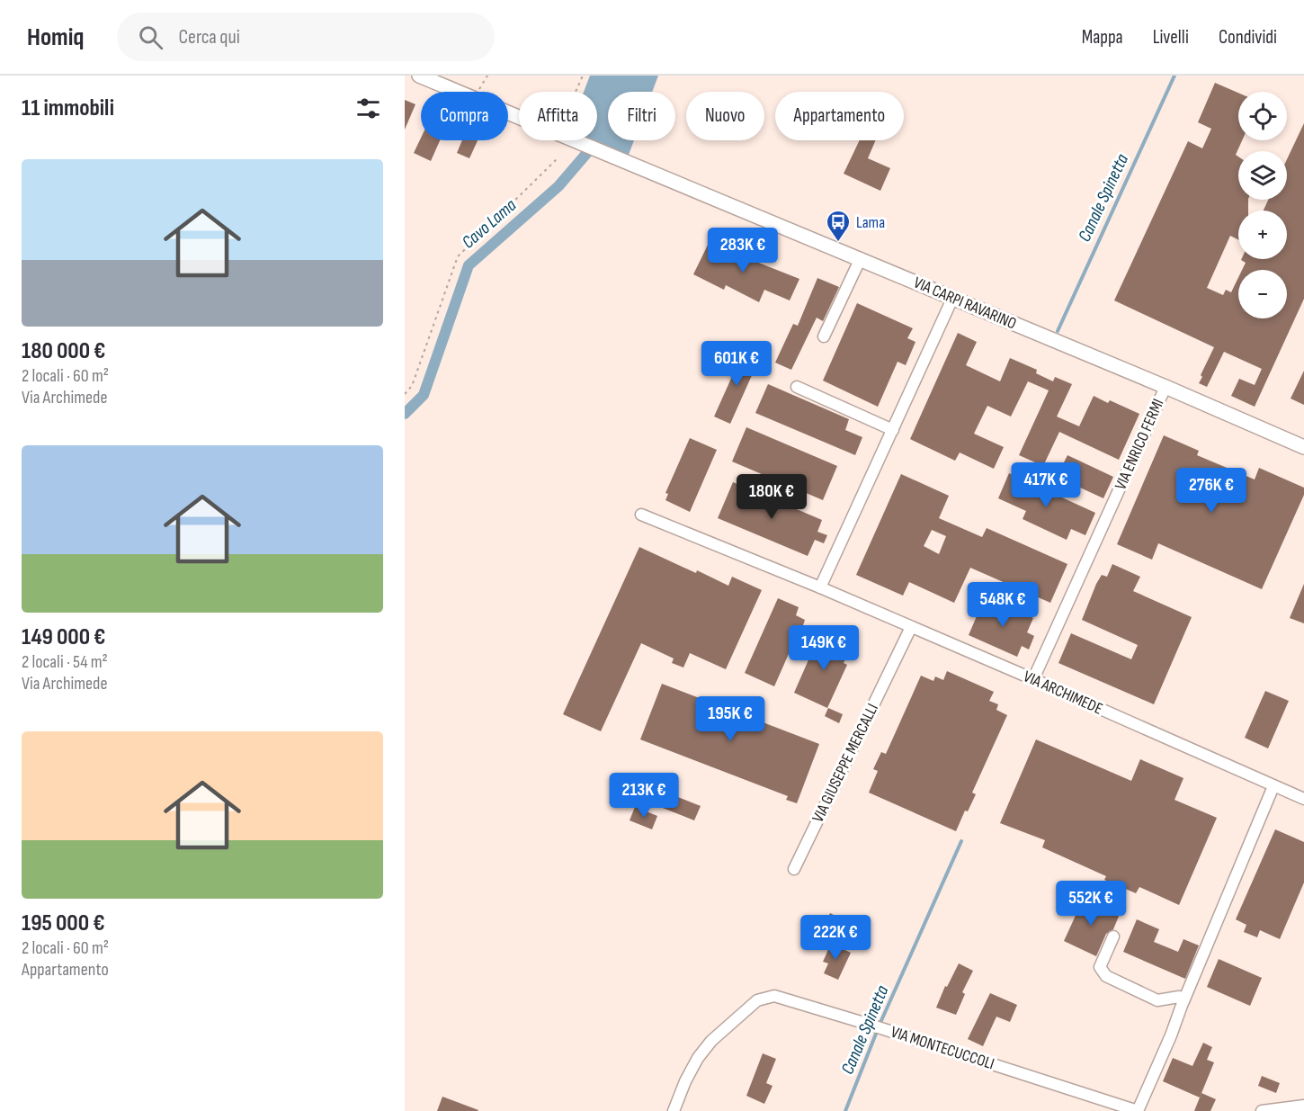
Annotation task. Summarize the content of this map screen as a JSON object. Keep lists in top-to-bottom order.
{
  "streets": {
    "main road": ["VIA CARPI RAVARINO"],
    "street": [
      "VIA ENRICO FERMI",
      "VIA ARCHIMEDE",
      "VIA GIUSEPPE MERCALLI",
      "VIA MONTECUCCOLI"
    ]
  },
  "crossings": [
    ["VIA CARPI RAVARINO", "VIA ENRICO FERMI"],
    ["VIA ENRICO FERMI", "VIA ARCHIMEDE"],
    ["VIA ARCHIMEDE", "VIA GIUSEPPE MERCALLI"]
  ],
  "water": ["Canale Spinetta", "Cavo Lama"],
  "places": {
    "bus stop": ["Lama"]
  },
  "page": {
    "header": "Homiq",
    "search": "Cerca qui",
    "nav": ["Mappa", "Livelli", "Condividi"],
    "heading": "11 immobili",
    "map_buttons": ["+", "−"],
    "chip": [
      "Compra",
      "Affitta",
      "Filtri",
      "Nuovo",
      "Appartamento"
    ],
    "list": [
      {
        "name": "180 000 €",
        "note": "2 locali · 60 m² · Via Archimede"
      },
      {
        "name": "149 000 €",
        "note": "2 locali · 54 m² · Via Archimede"
      },
      {
        "name": "195 000 €",
        "note": "2 locali · 60 m² · Appartamento"
      }
    ],
    "price": [
      "283K €",
      "601K €",
      "417K €",
      "276K €",
      "180K €",
      "548K €",
      "149K €",
      "195K €",
      "213K €",
      "552K €",
      "222K €"
    ]
  }
}
